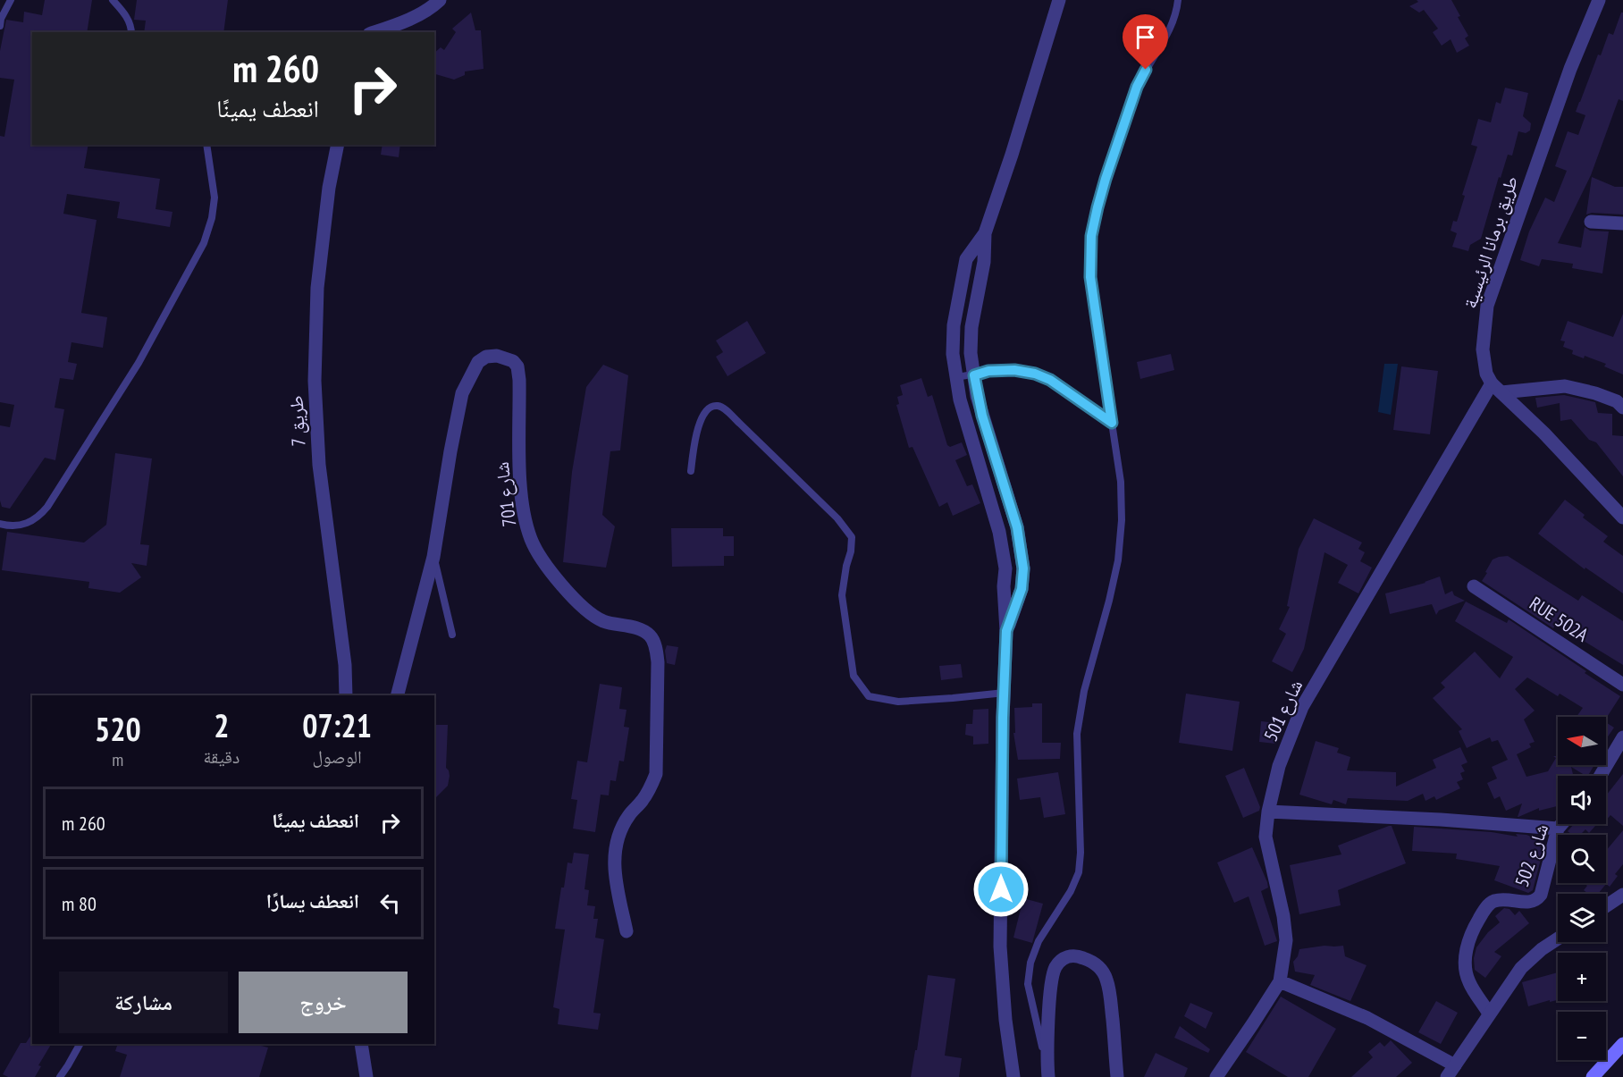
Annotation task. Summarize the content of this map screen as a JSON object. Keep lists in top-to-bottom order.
{
  "streets": {
    "street": [
      "طريق برمانا الرئيسية",
      "طريق 7",
      "شارع 701",
      "RUE 502A",
      "شارع 501",
      "شارع 502"
    ]
  },
  "crossings": [
    ["طريق برمانا الرئيسية", "شارع 501"]
  ],
  "north": "left",
  "page": {
    "turn": ["260 m", "انعطف يمينًا"],
    "eta": [
      "07:21",
      "الوصول",
      "2",
      "دقيقة",
      "520",
      "m"
    ],
    "map_buttons": ["+", "−"],
    "list": [
      {
        "name": "انعطف يمينًا",
        "value": "260 m"
      },
      {
        "name": "انعطف يسارًا",
        "value": "80 m"
      }
    ],
    "buttons": ["خروج", "مشاركة"]
  }
}
